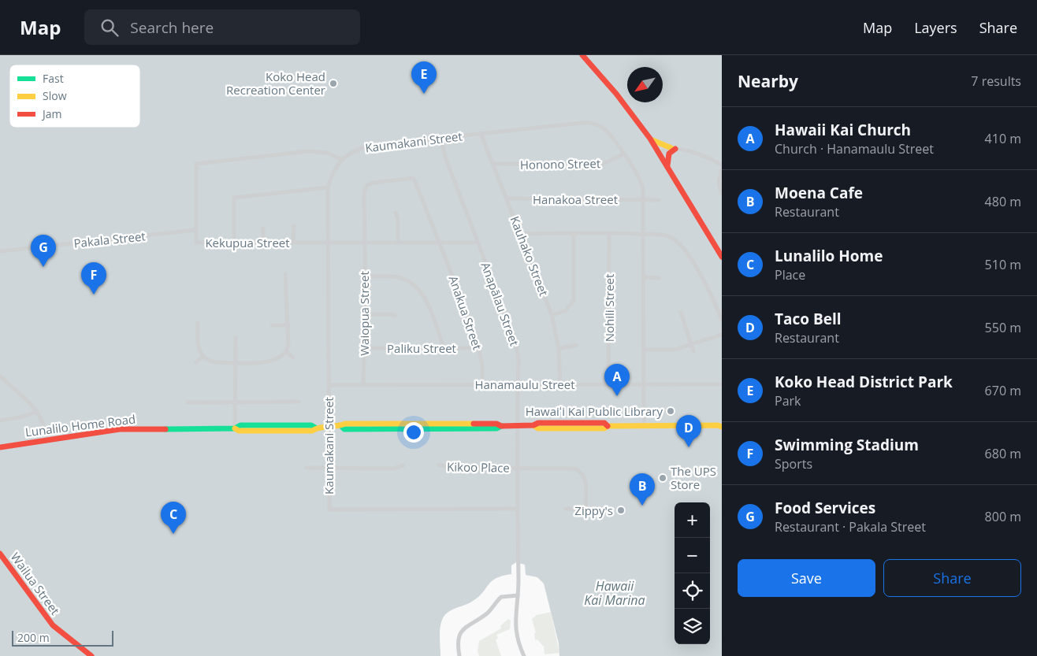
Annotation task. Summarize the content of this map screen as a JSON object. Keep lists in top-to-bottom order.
{
  "streets": {
    "main road": ["Lunalilo Home Road", "Wailua Street"],
    "street": [
      "Kaumakani Street",
      "Honono Street",
      "Hanakoa Street",
      "Pakala Street",
      "Kekupua Street",
      "Kauhako Street",
      "Anapālau Street",
      "Nohili Street",
      "Anakua Street",
      "Waiopua Street",
      "Paliku Street",
      "Hanamaulu Street",
      "Kikoo Place"
    ]
  },
  "crossings": [
    ["Kaumakani Street", "Honono Street"],
    ["Kaumakani Street", "Hanakoa Street"],
    ["Kaumakani Street", "Kekupua Street"],
    ["Kaumakani Street", "Kauhako Street"],
    ["Kaumakani Street", "Anapālau Street"],
    ["Kaumakani Street", "Hanamaulu Street"],
    ["Kaumakani Street", "Lunalilo Home Road"],
    ["Honono Street", "Kauhako Street"],
    ["Hanakoa Street", "Kauhako Street"],
    ["Pakala Street", "Kekupua Street"],
    ["Kekupua Street", "Anapālau Street"],
    ["Kekupua Street", "Anakua Street"],
    ["Kekupua Street", "Waiopua Street"],
    ["Kauhako Street", "Hanamaulu Street"],
    ["Anapālau Street", "Hanamaulu Street"],
    ["Anapālau Street", "Lunalilo Home Road"],
    ["Anapālau Street", "Kikoo Place"],
    ["Nohili Street", "Hanamaulu Street"],
    ["Anakua Street", "Waiopua Street"],
    ["Anakua Street", "Paliku Street"],
    ["Anakua Street", "Hanamaulu Street"],
    ["Waiopua Street", "Paliku Street"],
    ["Waiopua Street", "Hanamaulu Street"]
  ],
  "water": ["Hawaii Kai Marina"],
  "places": [
    "Koko Head Recreation Center",
    "Hawaiʻi Kai Public Library",
    "The UPS Store",
    "Zippy's"
  ],
  "legend": ["Fast", "Slow", "Jam"],
  "scale_bar": "200 m",
  "north": "bottom left",
  "page": {
    "header": "Map",
    "search": "Search here",
    "nav": ["Map", "Layers", "Share"],
    "heading": ["Nearby", "7 results"],
    "pins": [
      "E",
      "G",
      "F",
      "A",
      "D",
      "B",
      "C"
    ],
    "list": [
      {
        "mark": "A",
        "name": "Hawaii Kai Church",
        "note": "Church · Hanamaulu Street",
        "value": "410 m"
      },
      {
        "mark": "B",
        "name": "Moena Cafe",
        "note": "Restaurant",
        "value": "480 m"
      },
      {
        "mark": "C",
        "name": "Lunalilo Home",
        "note": "Place",
        "value": "510 m"
      },
      {
        "mark": "D",
        "name": "Taco Bell",
        "note": "Restaurant",
        "value": "550 m"
      },
      {
        "mark": "E",
        "name": "Koko Head District Park",
        "note": "Park",
        "value": "670 m"
      },
      {
        "mark": "F",
        "name": "Swimming Stadium",
        "note": "Sports",
        "value": "680 m"
      },
      {
        "mark": "G",
        "name": "Food Services",
        "note": "Restaurant · Pakala Street",
        "value": "800 m"
      }
    ],
    "map_buttons": ["+", "−"],
    "buttons": ["Save", "Share"],
    "scale": "200 m"
  }
}
